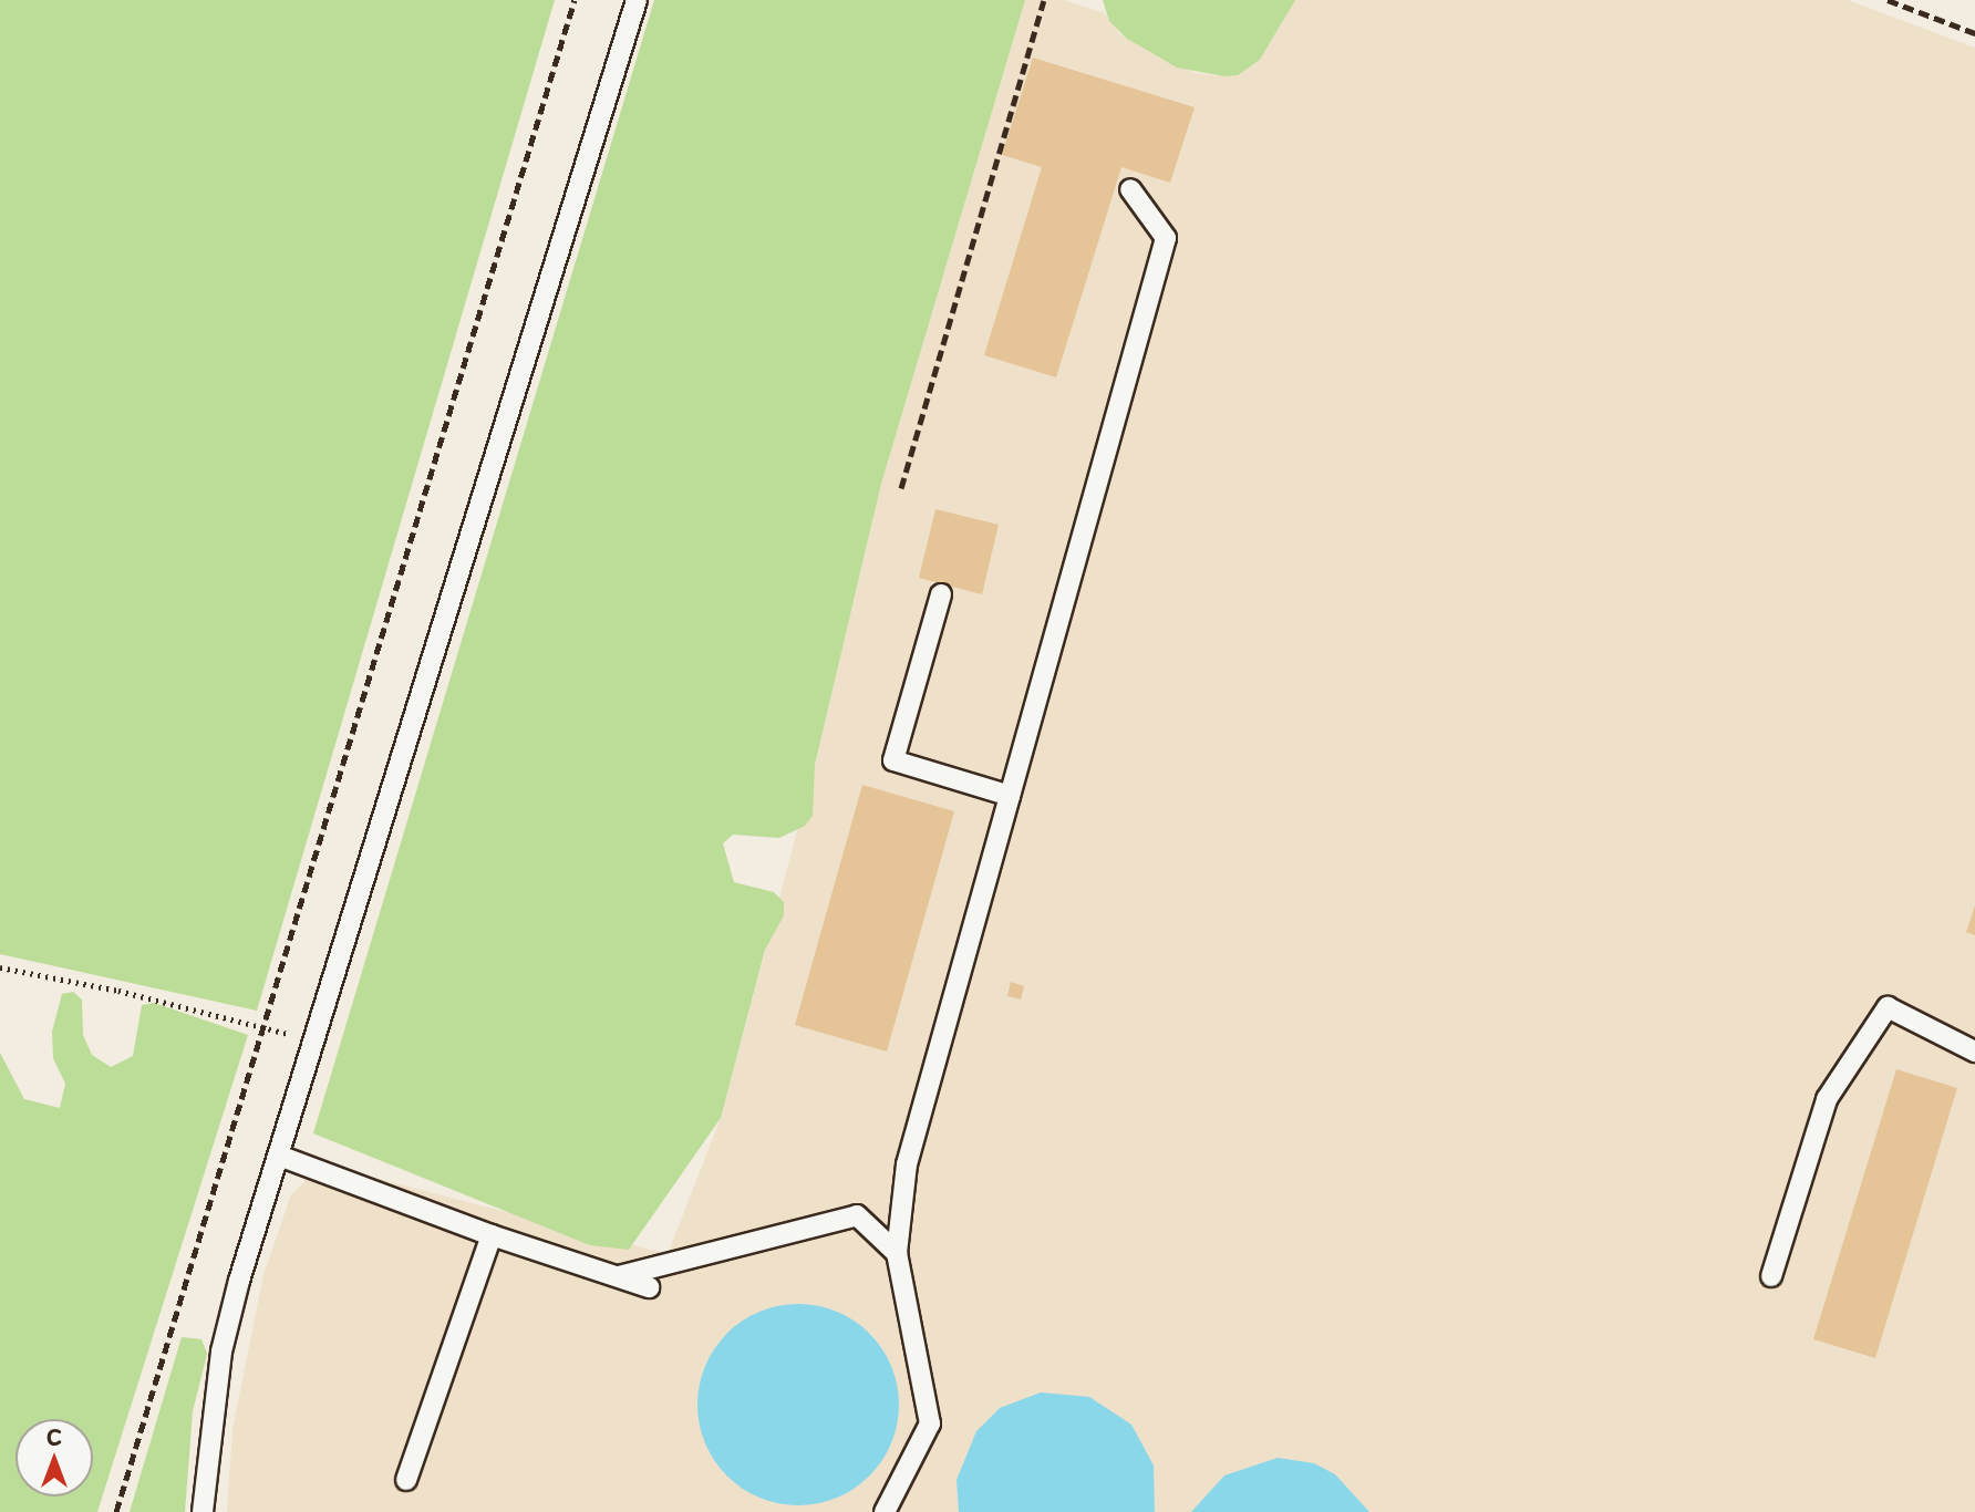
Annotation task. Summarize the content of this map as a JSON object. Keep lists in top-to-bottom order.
{
  "north": "top"
}
